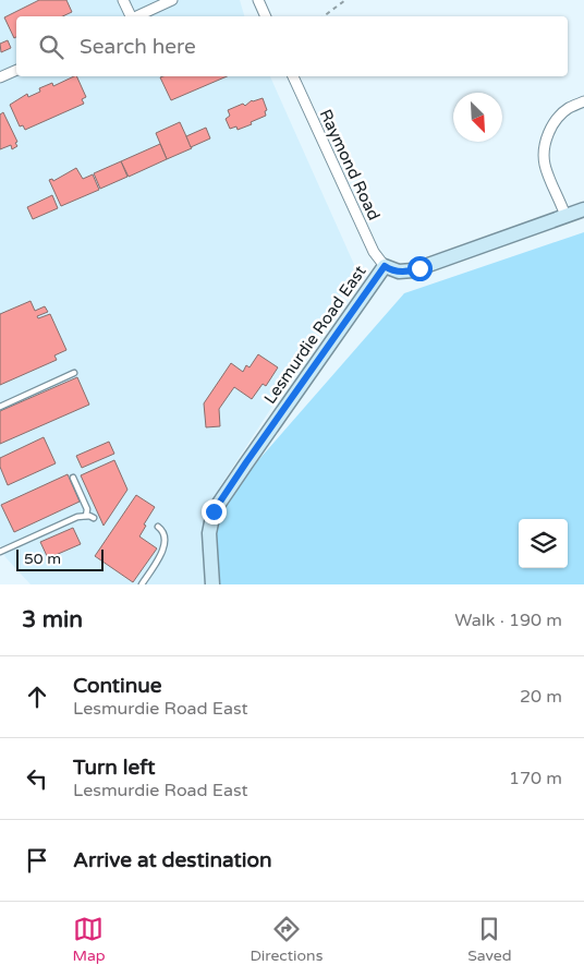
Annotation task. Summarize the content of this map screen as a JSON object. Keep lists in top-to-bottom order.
{
  "streets": {
    "street": ["Raymond Road", "Lesmurdie Road East"]
  },
  "crossings": [
    ["Raymond Road", "Lesmurdie Road East"]
  ],
  "scale_bar": "50 m",
  "north": "bottom right",
  "page": {
    "search": "Search here",
    "scale": "50 m",
    "heading": ["3 min", "Walk · 190 m"],
    "list": [
      ["Continue", "Lesmurdie Road East", "20 m"],
      ["Turn left", "Lesmurdie Road East", "170 m"],
      "Arrive at destination"
    ],
    "nav": ["Map", "Directions", "Saved"]
  }
}
